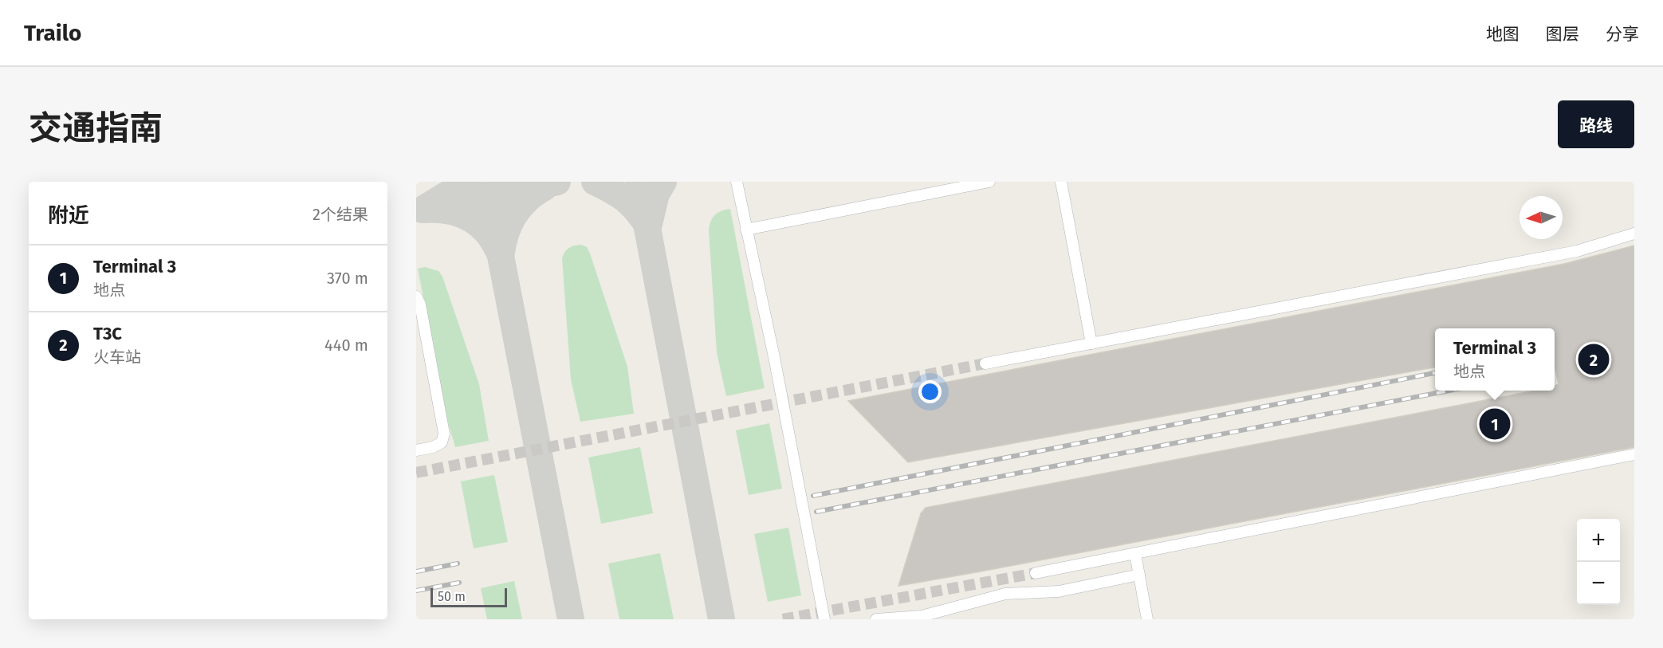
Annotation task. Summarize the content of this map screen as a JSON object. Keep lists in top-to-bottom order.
{
  "scale_bar": "50 m",
  "north": "left",
  "page": {
    "header": "Trailo",
    "nav": ["地图", "图层", "分享"],
    "title": "交通指南",
    "buttons": "路线",
    "heading": ["附近", "2个结果"],
    "list": [
      {
        "mark": "1",
        "name": "Terminal 3",
        "note": "地点",
        "value": "370 m"
      },
      {
        "mark": "2",
        "name": "T3C",
        "note": "火车站",
        "value": "440 m"
      }
    ],
    "popup": ["Terminal 3", "地点"],
    "pins": ["2", "1"],
    "map_buttons": ["+", "−"],
    "scale": "50 m"
  }
}
